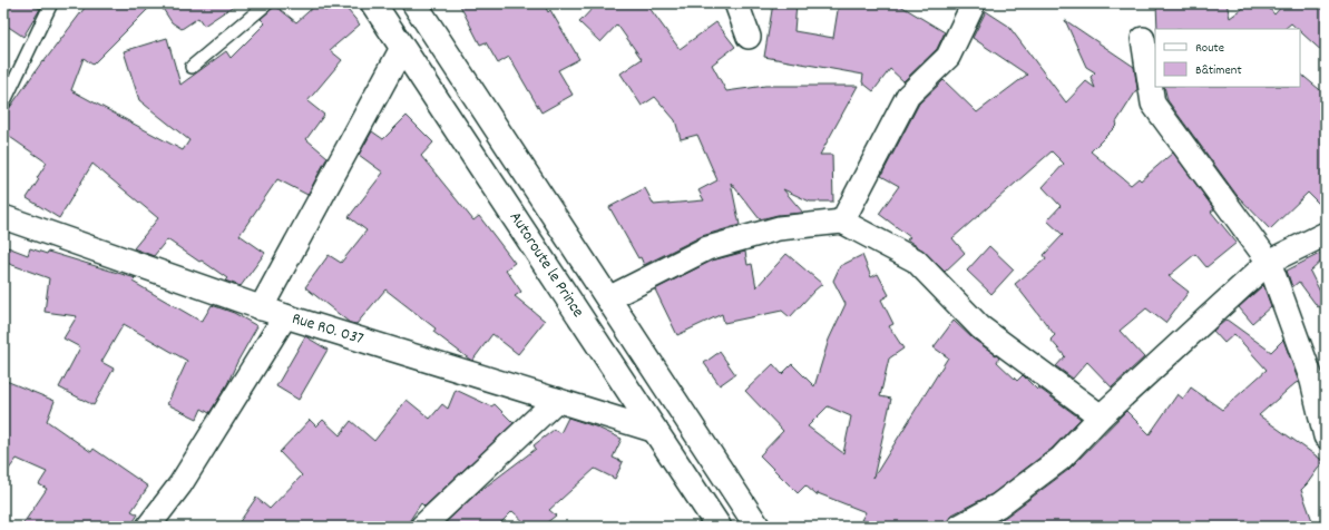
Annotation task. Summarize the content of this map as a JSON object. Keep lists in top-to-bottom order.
{
  "streets": {
    "main road": ["Autoroute le Prince"],
    "street": ["Rue RO. 037"]
  },
  "crossings": [
    ["Autoroute le Prince", "Rue RO. 037"]
  ],
  "legend": ["Route", "Bâtiment"]
}
